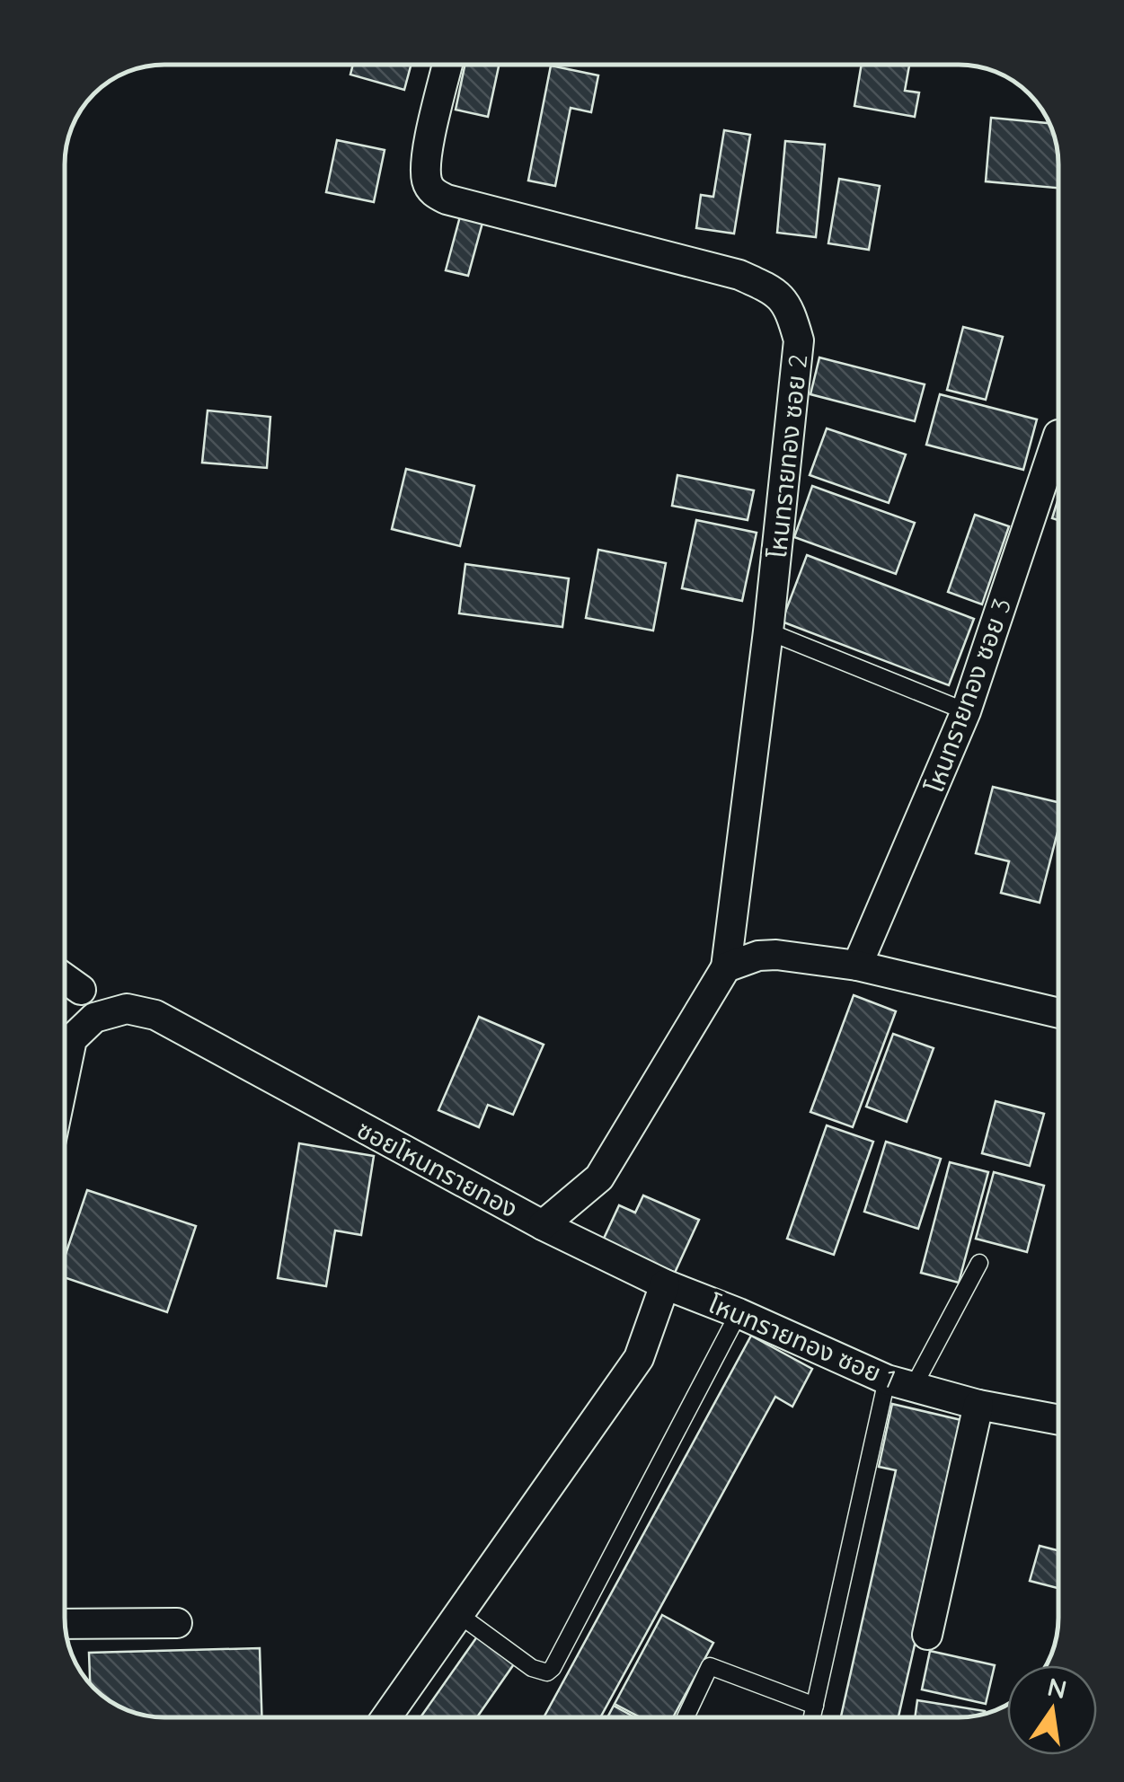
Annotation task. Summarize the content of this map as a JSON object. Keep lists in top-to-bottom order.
{
  "streets": {
    "street": [
      "โหนทรายทอง ซอย 2",
      "โหนทรายทอง ซอย 3",
      "ซอยโหนทรายทอง",
      "โหนทรายทอง ซอย 1"
    ]
  },
  "crossings": [
    ["โหนทรายทอง ซอย 2", "ซอยโหนทรายทอง"],
    ["ซอยโหนทรายทอง", "โหนทรายทอง ซอย 1"]
  ],
  "north": "top"
}
